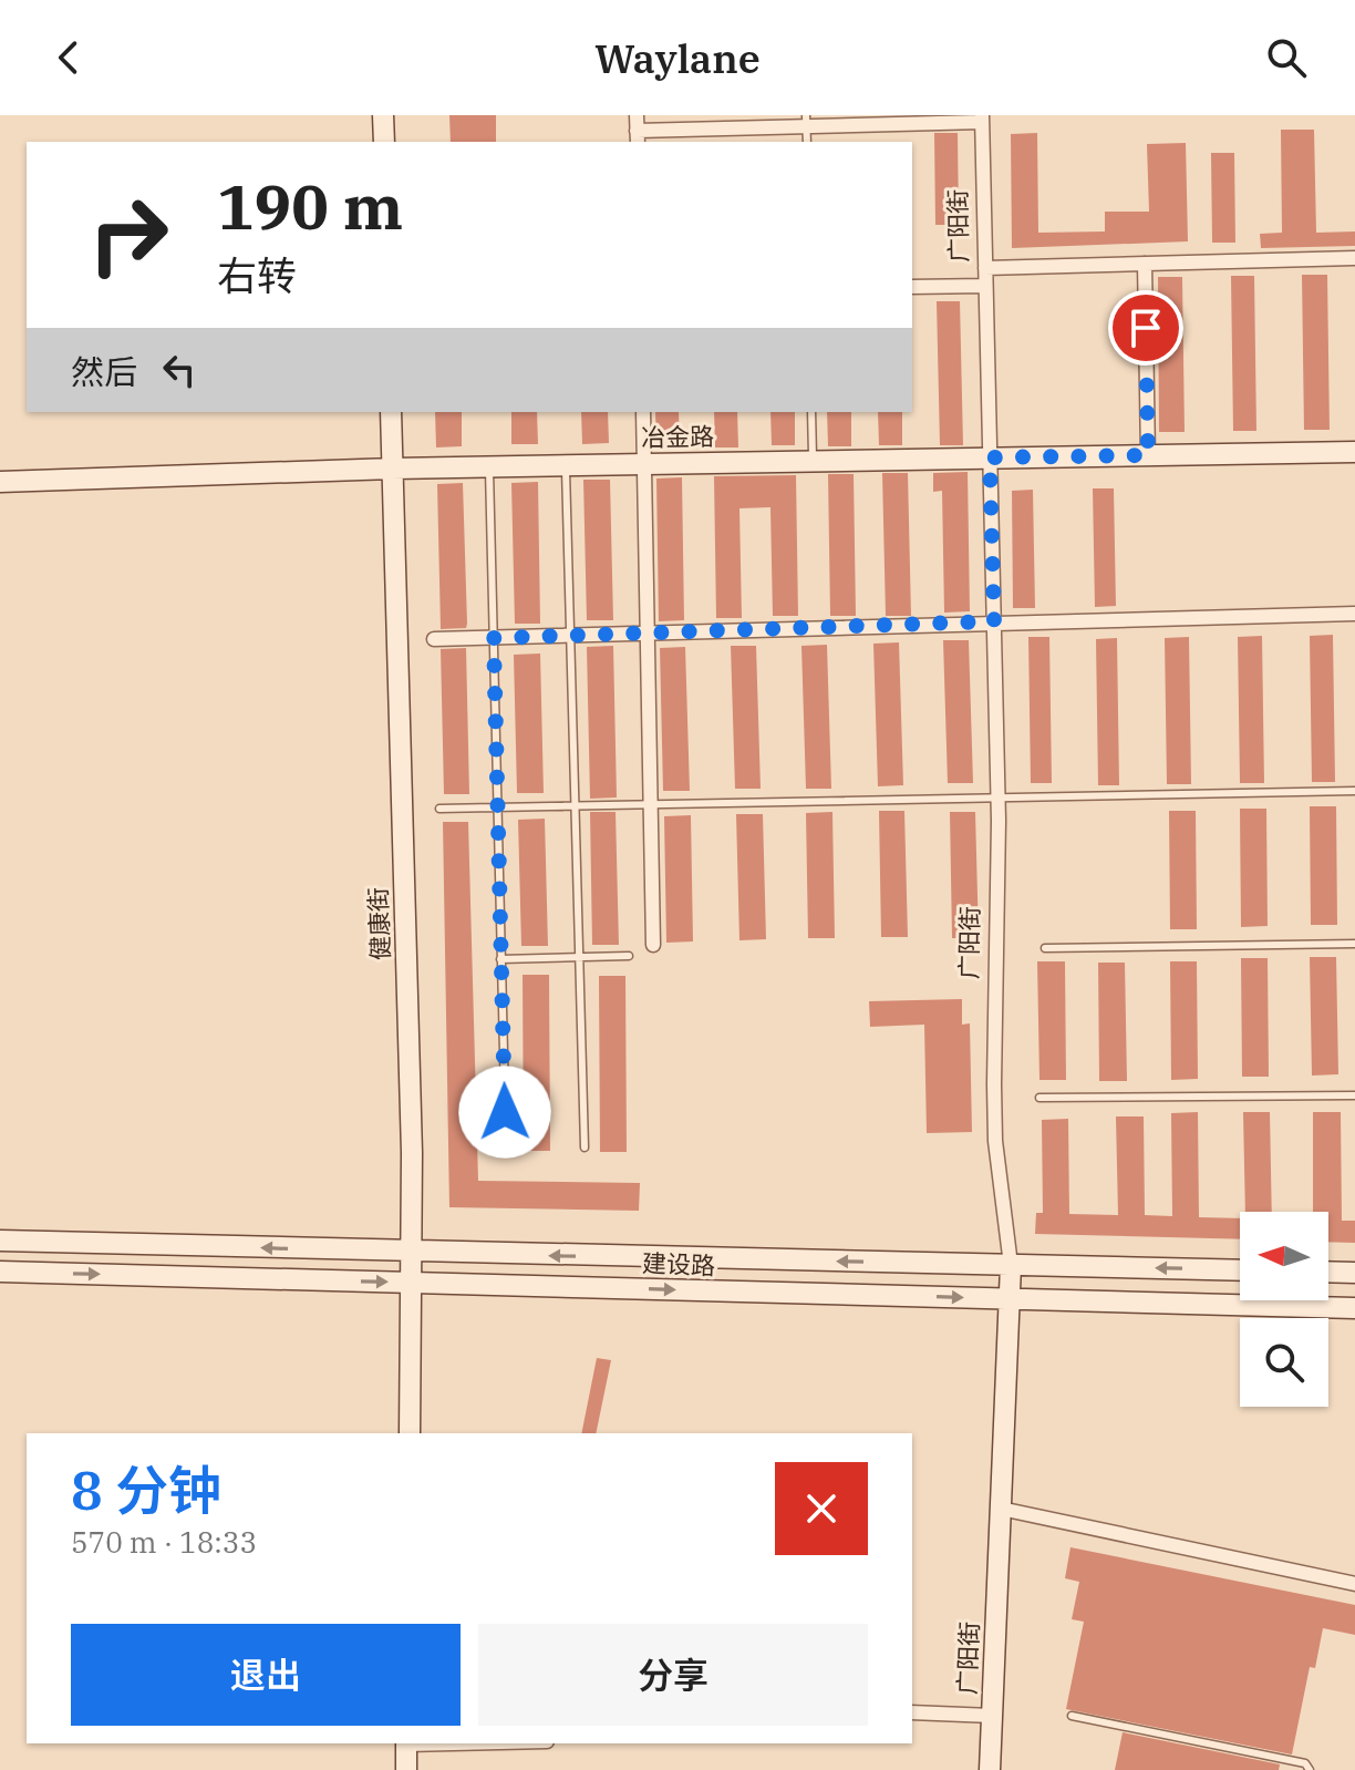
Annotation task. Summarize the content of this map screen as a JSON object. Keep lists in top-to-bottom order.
{
  "streets": {
    "street": [
      "广阳街",
      "冶金路",
      "健康街",
      "建设路"
    ]
  },
  "crossings": [
    ["广阳街", "冶金路"],
    ["广阳街", "建设路"],
    ["冶金路", "健康街"],
    ["健康街", "建设路"]
  ],
  "north": "left",
  "page": {
    "header": "Waylane",
    "turn": ["190 m", "右转"],
    "then": "然后",
    "heading": ["8 分钟", "570 m · 18:33"],
    "buttons": ["退出", "分享"]
  }
}
